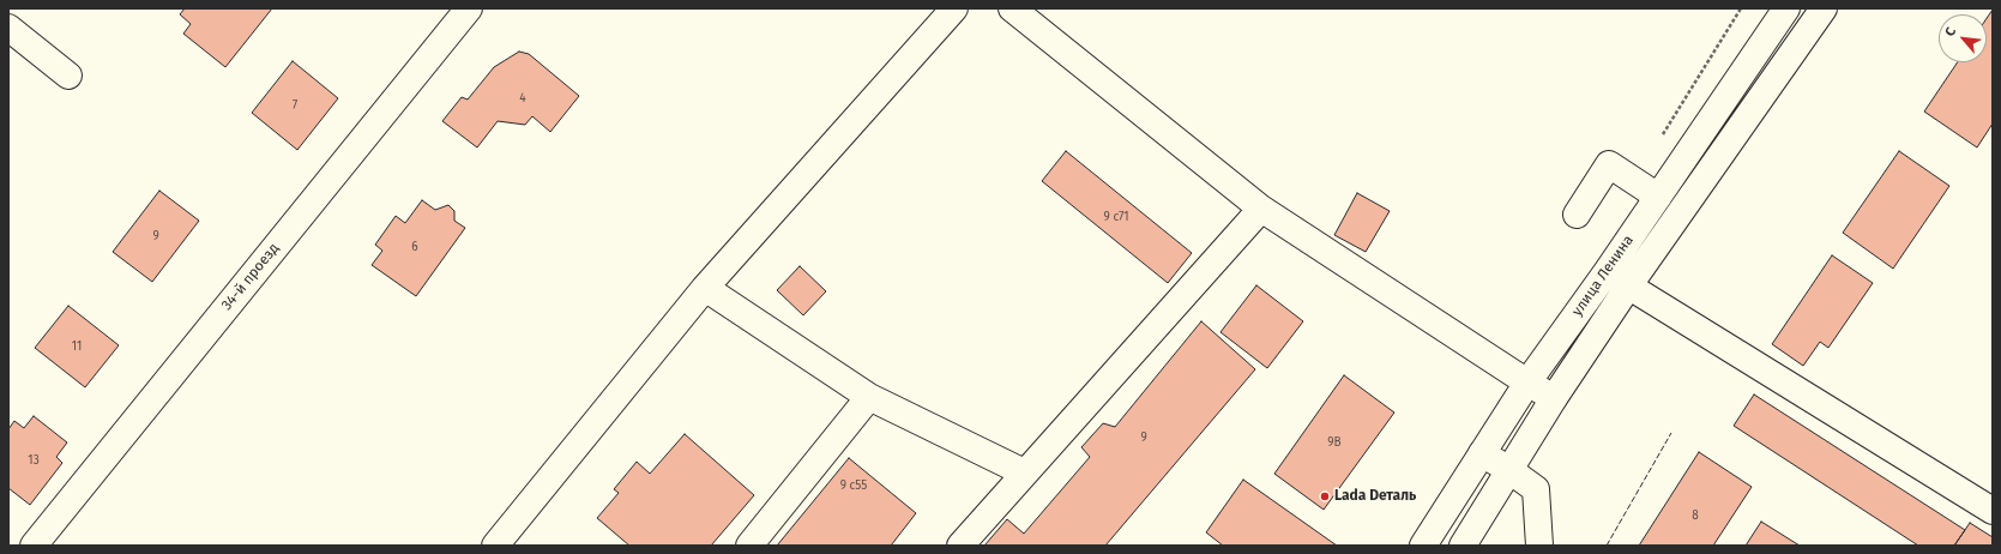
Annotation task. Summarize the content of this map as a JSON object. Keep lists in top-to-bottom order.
{
  "streets": {
    "street": ["улица Ленина", "34-й проезд"]
  },
  "places": ["Lada Dеталь"],
  "house_numbers": [
    "4",
    "7",
    "9 с71",
    "9",
    "6",
    "11",
    "9",
    "9В",
    "13",
    "9 с55",
    "8"
  ],
  "north": "top left"
}
